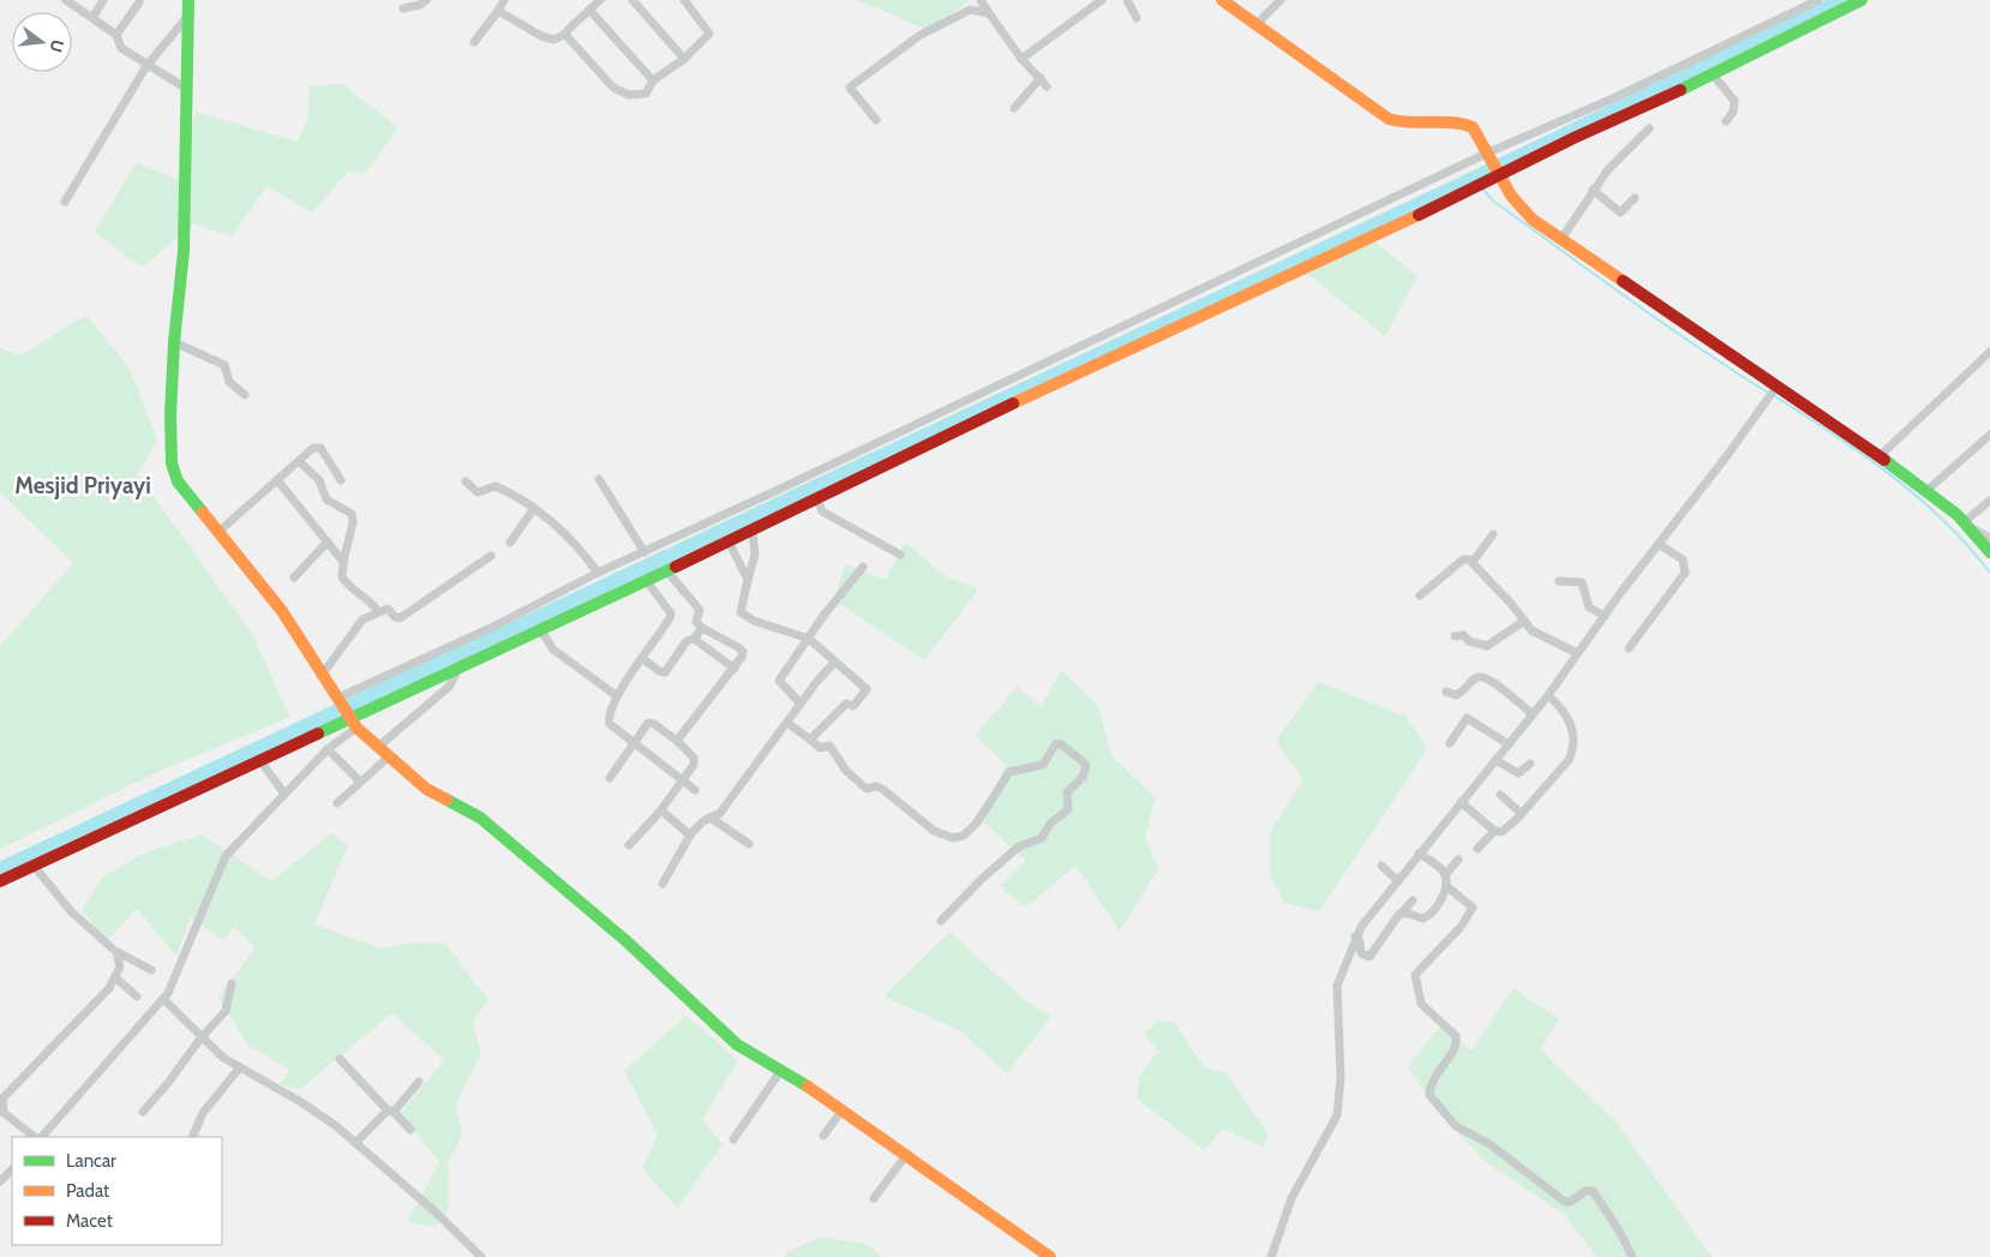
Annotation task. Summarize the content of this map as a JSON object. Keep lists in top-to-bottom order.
{
  "districts": ["Mesjid Priyayi"],
  "legend": ["Lancar", "Padat", "Macet"],
  "north": "right"
}
